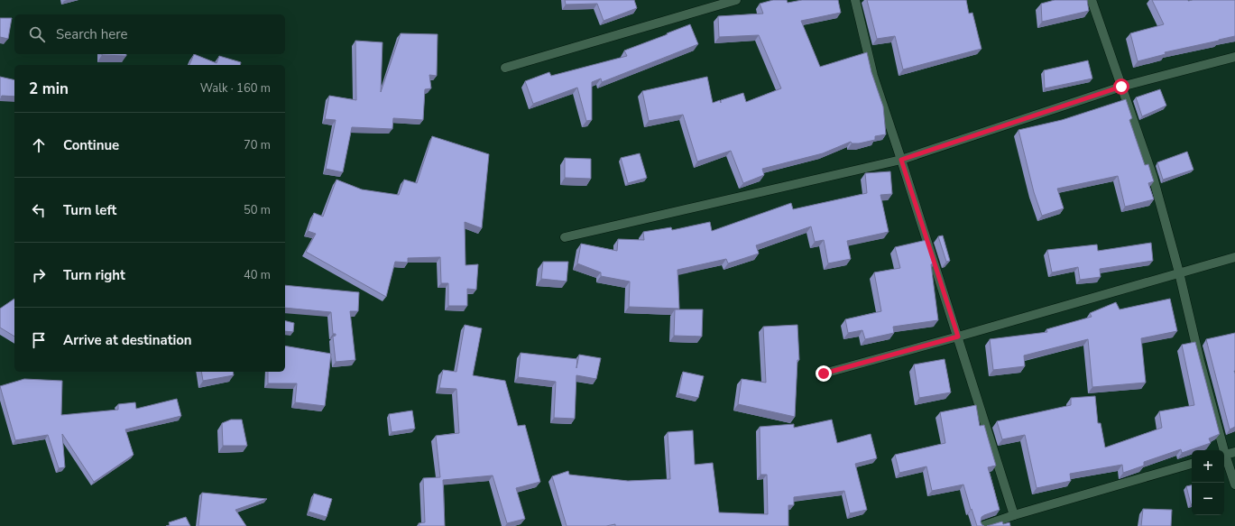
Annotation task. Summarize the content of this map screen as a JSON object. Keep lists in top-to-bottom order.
{
  "page": {
    "search": "Search here",
    "heading": ["2 min", "Walk · 160 m"],
    "list": [
      ["Continue", "70 m"],
      ["Turn left", "50 m"],
      ["Turn right", "40 m"],
      "Arrive at destination"
    ],
    "map_buttons": ["+", "−"]
  }
}
